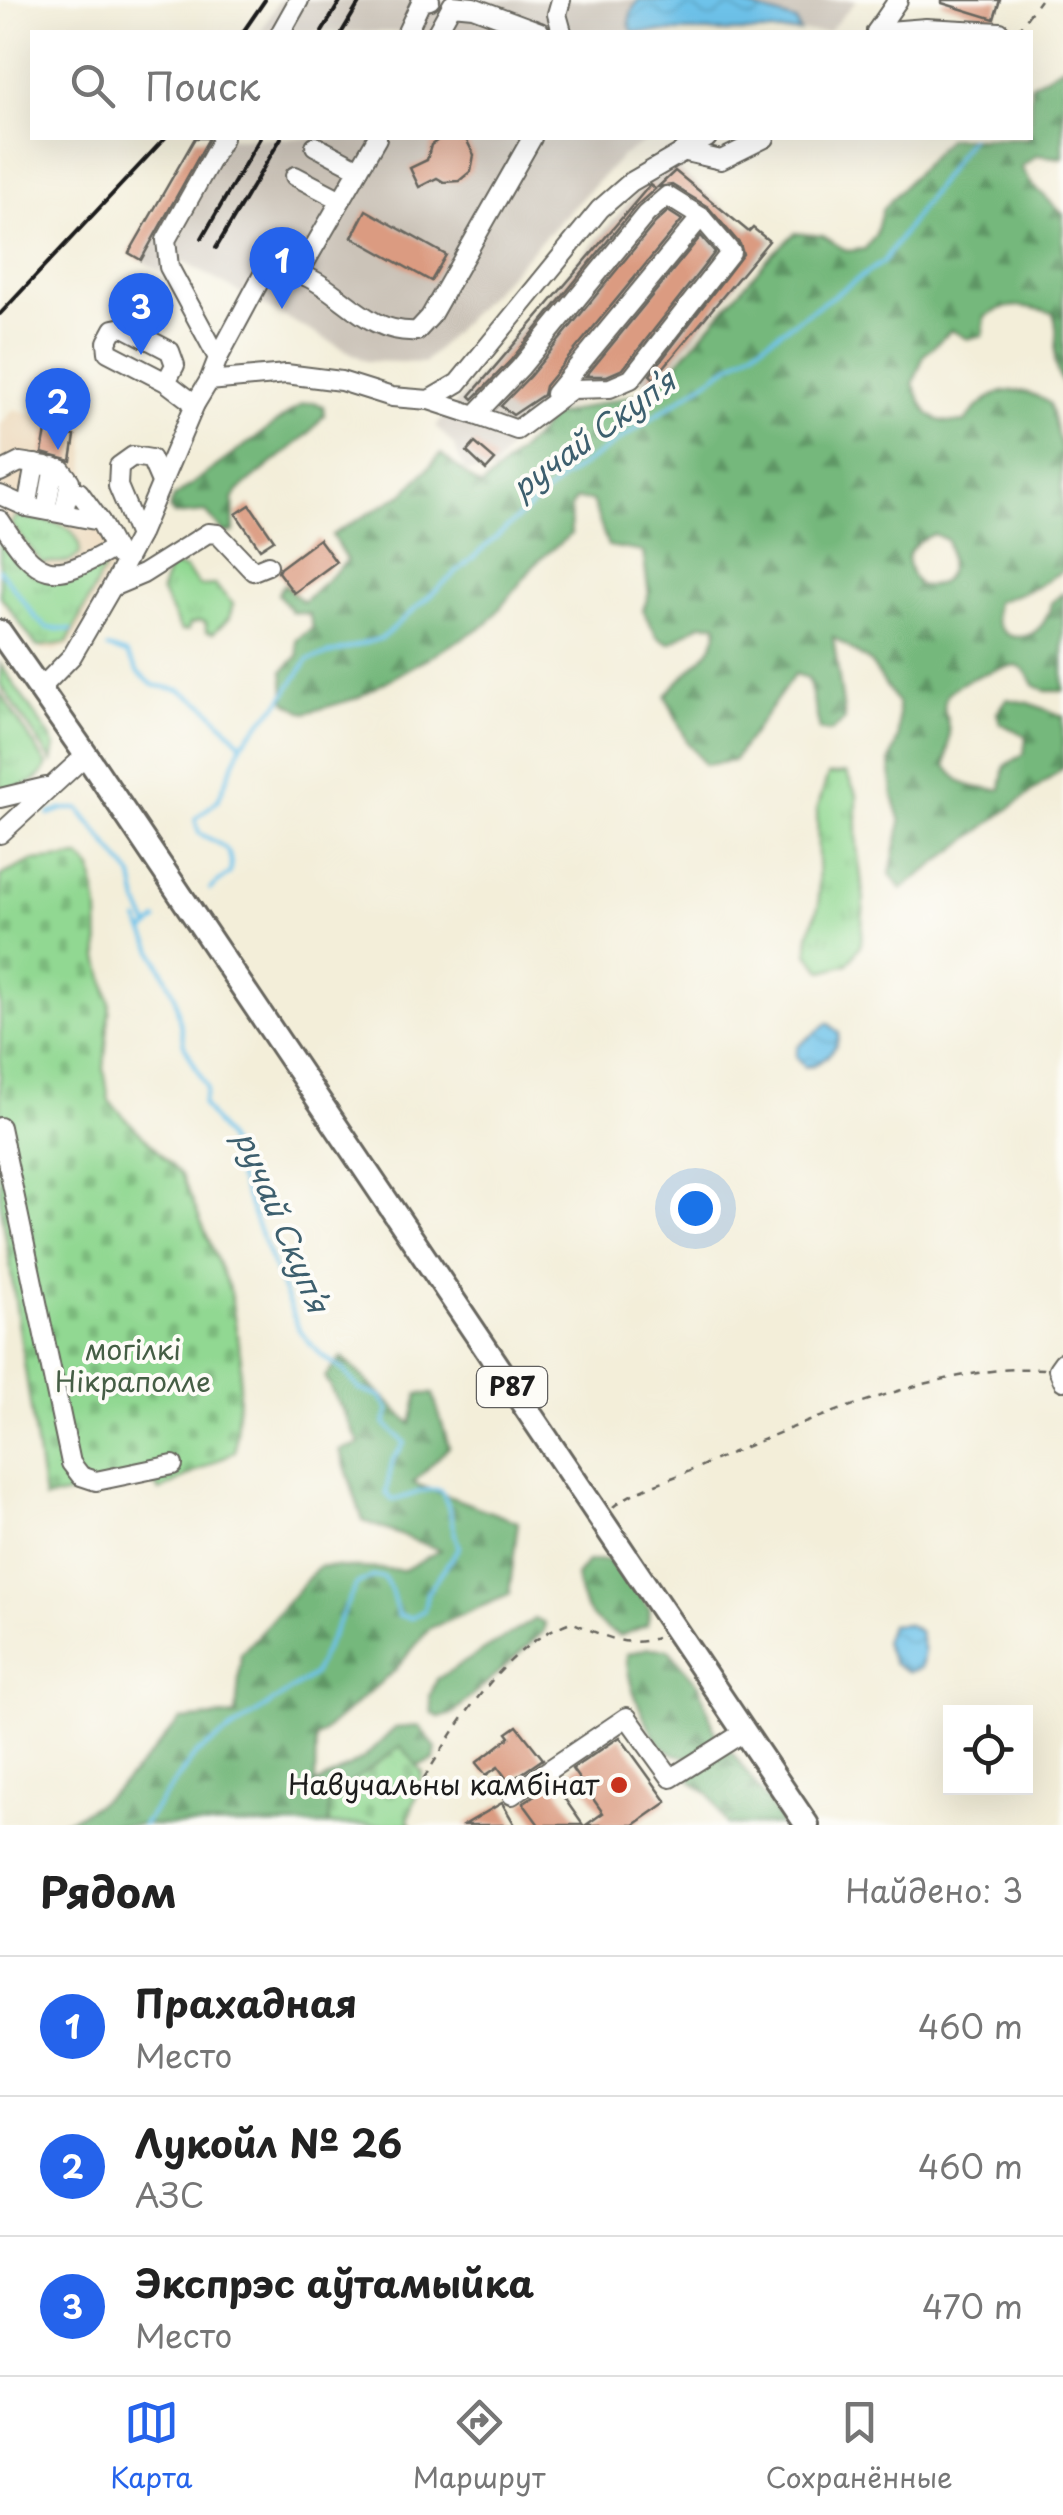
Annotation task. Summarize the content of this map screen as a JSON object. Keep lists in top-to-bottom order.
{
  "streets": {
    "main road": ["Р87"]
  },
  "water": ["ручай Скупʼя"],
  "parks": ["могілкі Нікраполле"],
  "places": ["Навучальны камбінат"],
  "page": {
    "search": "Поиск",
    "pins": ["1", "3", "2"],
    "heading": ["Рядом", "Найдено: 3"],
    "list": [
      {
        "mark": "1",
        "name": "Прахадная",
        "note": "Место",
        "value": "460 m"
      },
      {
        "mark": "2",
        "name": "Лукойл № 26",
        "note": "АЗС",
        "value": "460 m"
      },
      {
        "mark": "3",
        "name": "Экспрэс аўтамыйка",
        "note": "Место",
        "value": "470 m"
      }
    ],
    "nav": ["Карта", "Маршрут", "Сохранённые"]
  }
}
